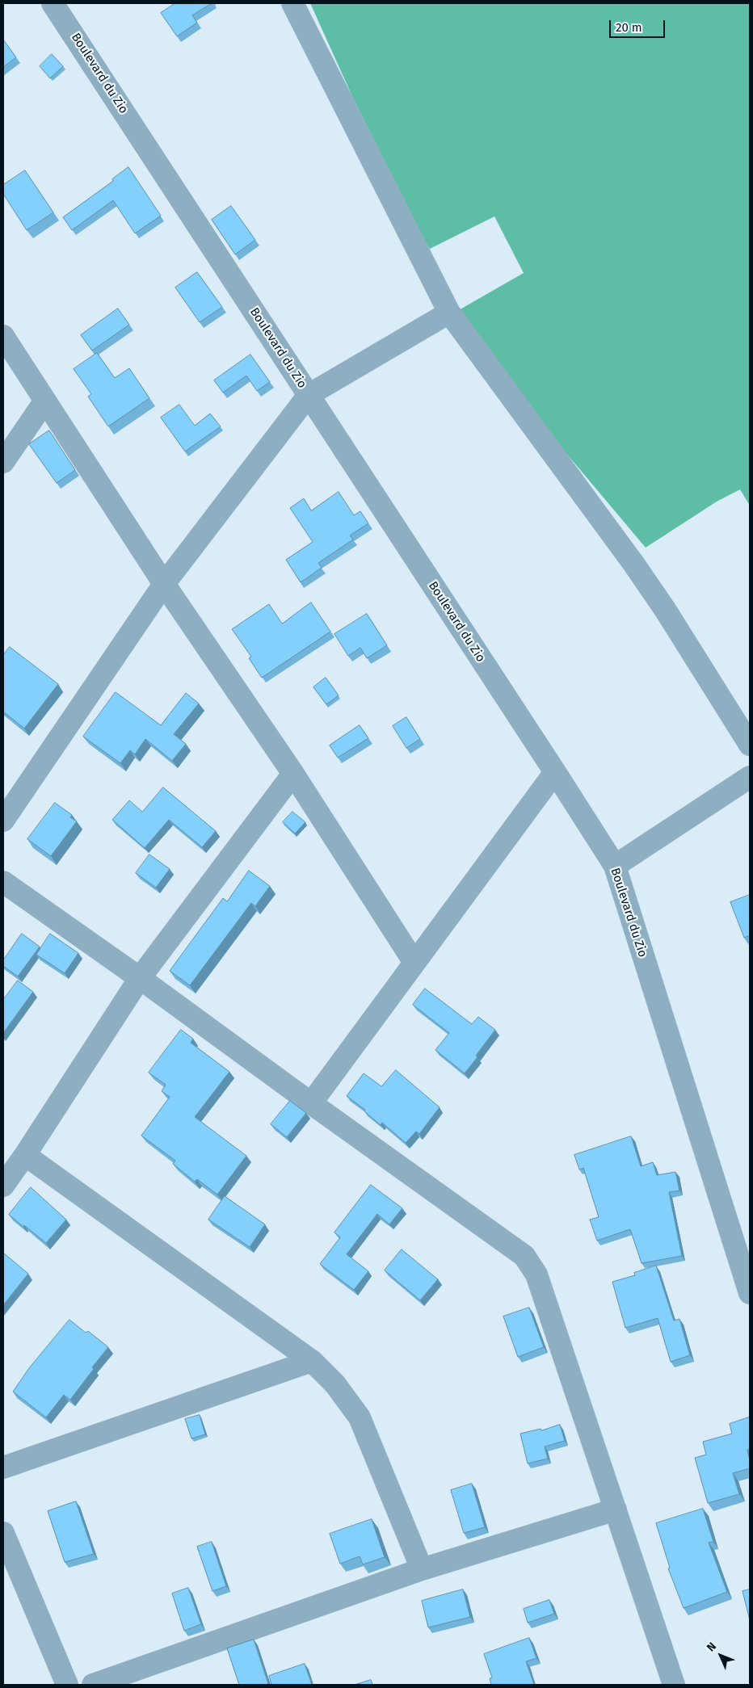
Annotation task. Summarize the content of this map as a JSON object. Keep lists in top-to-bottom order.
{
  "streets": {
    "street": ["Boulevard du Zio"]
  },
  "scale_bar": "20 m",
  "north": "top left"
}
